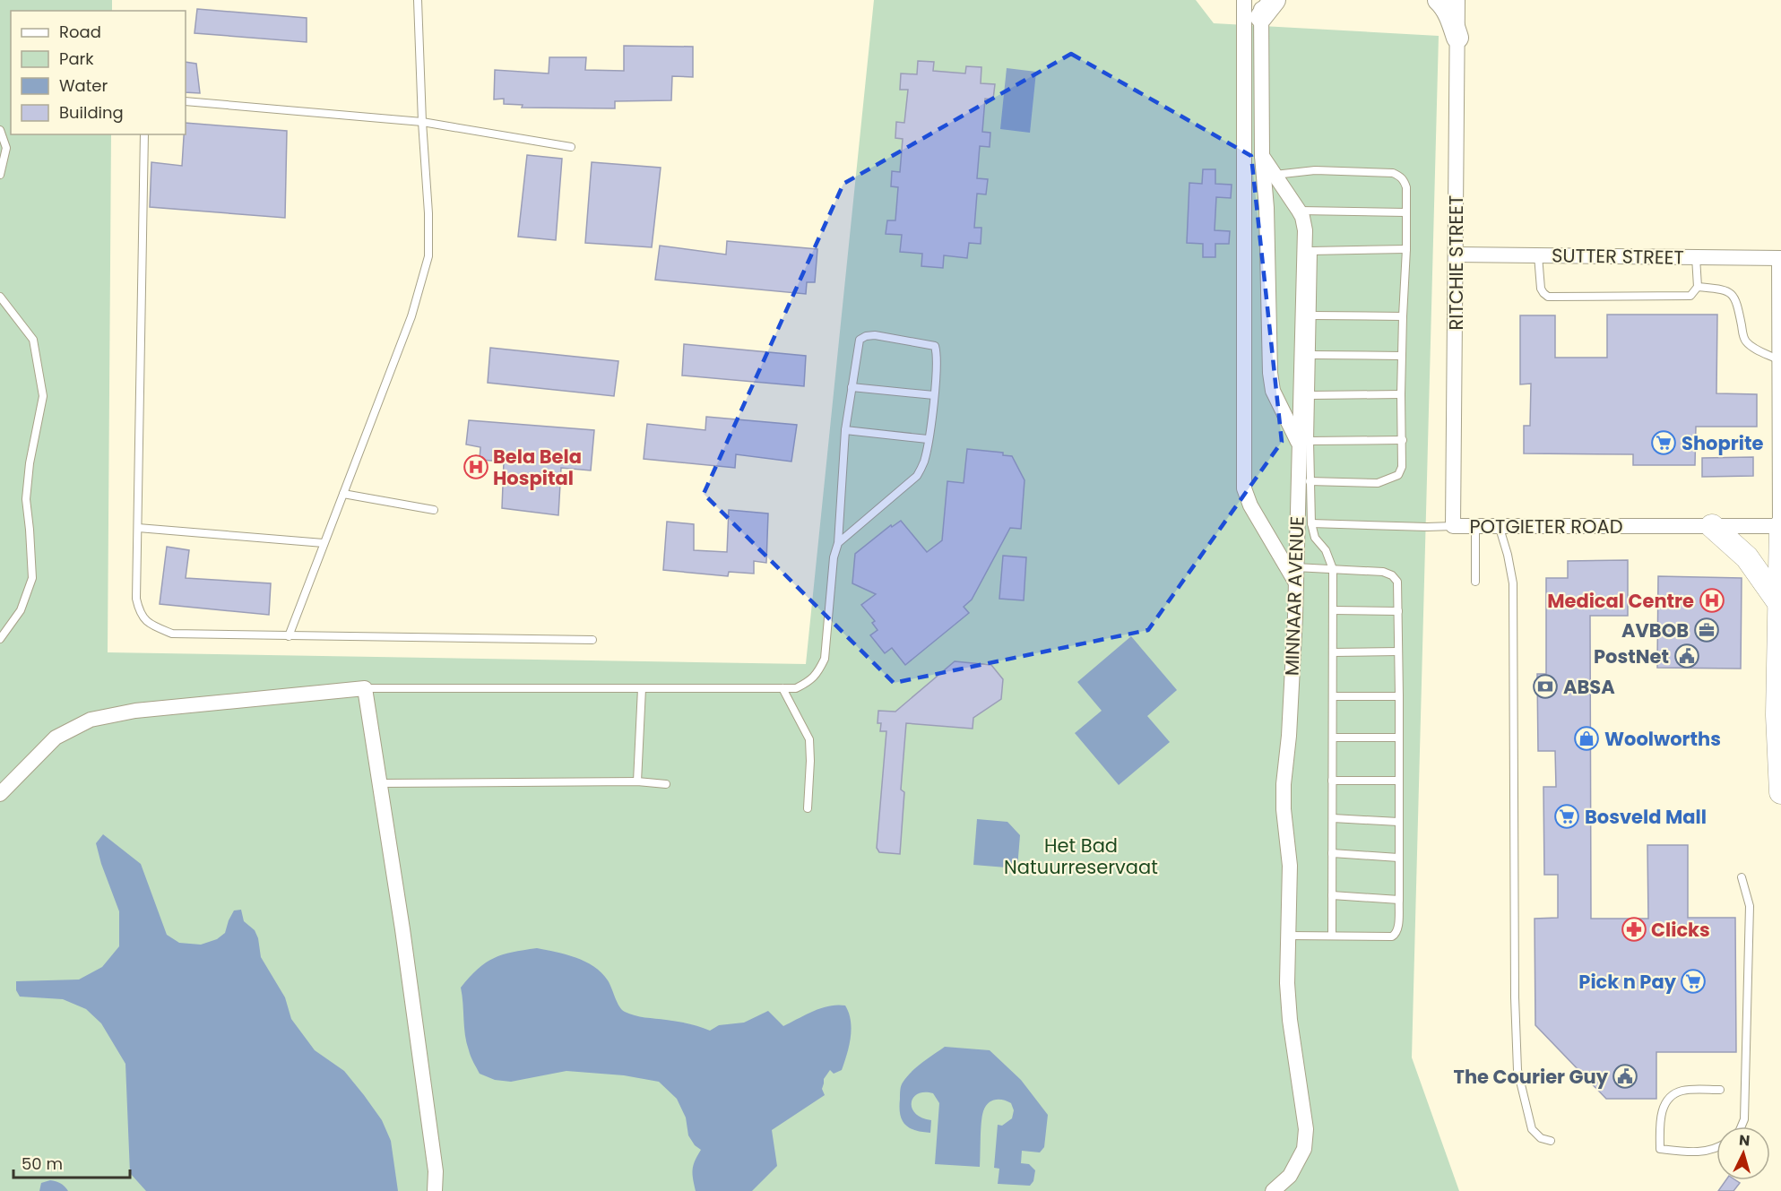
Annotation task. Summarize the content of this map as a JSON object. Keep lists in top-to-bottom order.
{
  "streets": {
    "street": [
      "SUTTER STREET",
      "RITCHIE STREET",
      "POTGIETER ROAD",
      "MINNAAR AVENUE"
    ]
  },
  "crossings": [
    ["SUTTER STREET", "RITCHIE STREET"],
    ["RITCHIE STREET", "POTGIETER ROAD"]
  ],
  "parks": ["Het Bad Natuurreservaat"],
  "places": {
    "supermarket": ["Shoprite", "Bosveld Mall", "Pick n Pay"],
    "hospital": ["Bela Bela Hospital", "Medical Centre"],
    "office": ["AVBOB"],
    "public building": ["PostNet", "The Courier Guy"],
    "bank": ["ABSA"],
    "shop": ["Woolworths"],
    "pharmacy": ["Clicks"]
  },
  "legend": [
    "Road",
    "Park",
    "Water",
    "Building"
  ],
  "scale_bar": "50 m",
  "north": "top"
}
